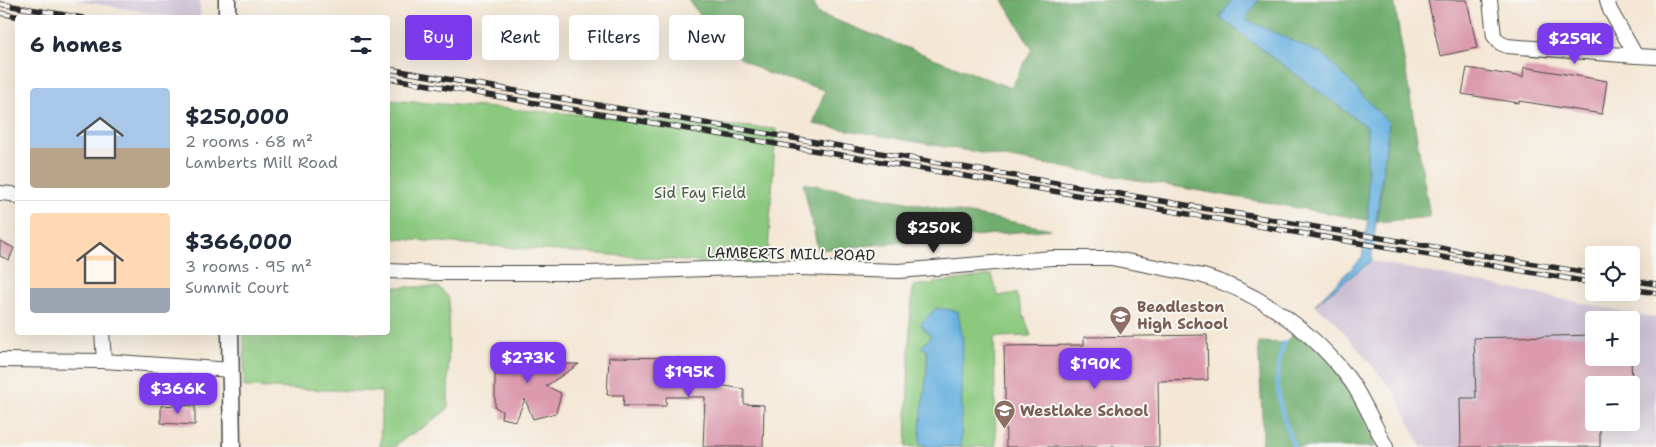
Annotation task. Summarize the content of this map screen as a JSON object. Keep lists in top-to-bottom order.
{
  "streets": {
    "street": ["LAMBERTS MILL ROAD"]
  },
  "parks": ["Sid Fay Field"],
  "places": {
    "school or university": ["Beadleston High School", "Westlake School"]
  },
  "page": {
    "chip": [
      "Buy",
      "Rent",
      "Filters",
      "New"
    ],
    "heading": "6 homes",
    "price": [
      "$259K",
      "$250K",
      "$273K",
      "$190K",
      "$195K",
      "$366K"
    ],
    "list": [
      {
        "name": "$250,000",
        "note": "2 rooms · 68 m² · Lamberts Mill Road"
      },
      {
        "name": "$366,000",
        "note": "3 rooms · 95 m² · Summit Court"
      }
    ],
    "map_buttons": ["+", "−"]
  }
}
